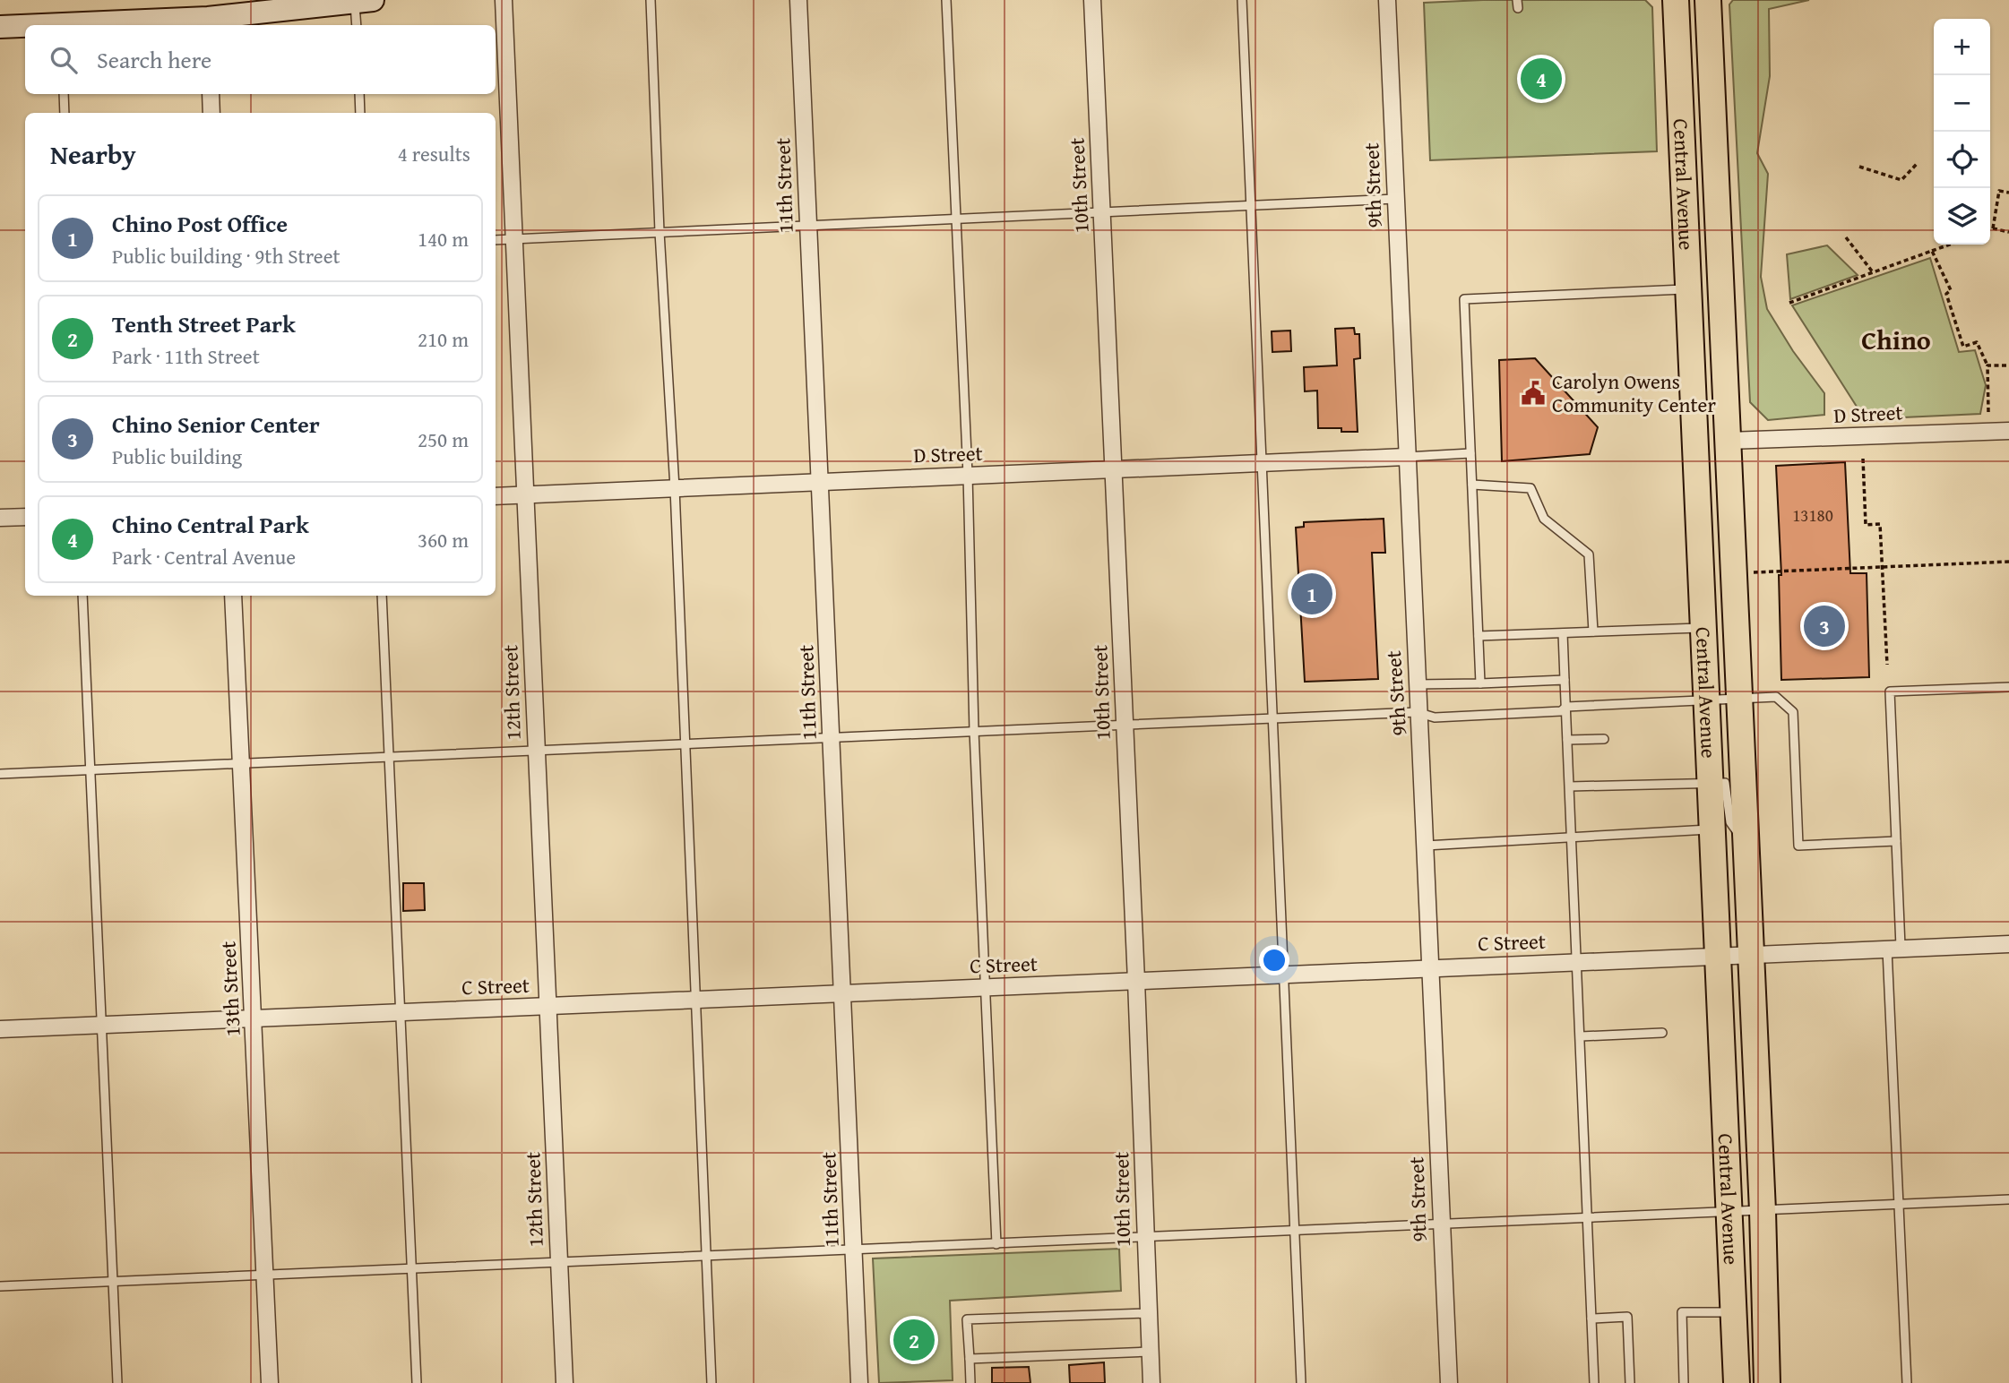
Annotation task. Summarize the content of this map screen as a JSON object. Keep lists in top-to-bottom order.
{
  "streets": {
    "main road": ["Central Avenue"],
    "street": [
      "11th Street",
      "10th Street",
      "9th Street",
      "D Street",
      "12th Street",
      "C Street",
      "13th Street"
    ]
  },
  "crossings": [
    ["Central Avenue", "D Street"],
    ["Central Avenue", "C Street"],
    ["11th Street", "D Street"],
    ["11th Street", "C Street"],
    ["10th Street", "D Street"],
    ["10th Street", "C Street"],
    ["9th Street", "D Street"],
    ["9th Street", "C Street"],
    ["D Street", "12th Street"],
    ["12th Street", "C Street"],
    ["C Street", "13th Street"]
  ],
  "districts": ["Chino"],
  "places": {
    "public building": ["Carolyn Owens Community Center"]
  },
  "house_numbers": ["13180"],
  "page": {
    "map_buttons": ["+", "−"],
    "search": "Search here",
    "pins": [
      "4",
      "1",
      "3",
      "2"
    ],
    "heading": ["Nearby", "4 results"],
    "list": [
      {
        "mark": "1",
        "name": "Chino Post Office",
        "note": "Public building · 9th Street",
        "value": "140 m"
      },
      {
        "mark": "2",
        "name": "Tenth Street Park",
        "note": "Park · 11th Street",
        "value": "210 m"
      },
      {
        "mark": "3",
        "name": "Chino Senior Center",
        "note": "Public building",
        "value": "250 m"
      },
      {
        "mark": "4",
        "name": "Chino Central Park",
        "note": "Park · Central Avenue",
        "value": "360 m"
      }
    ]
  }
}
